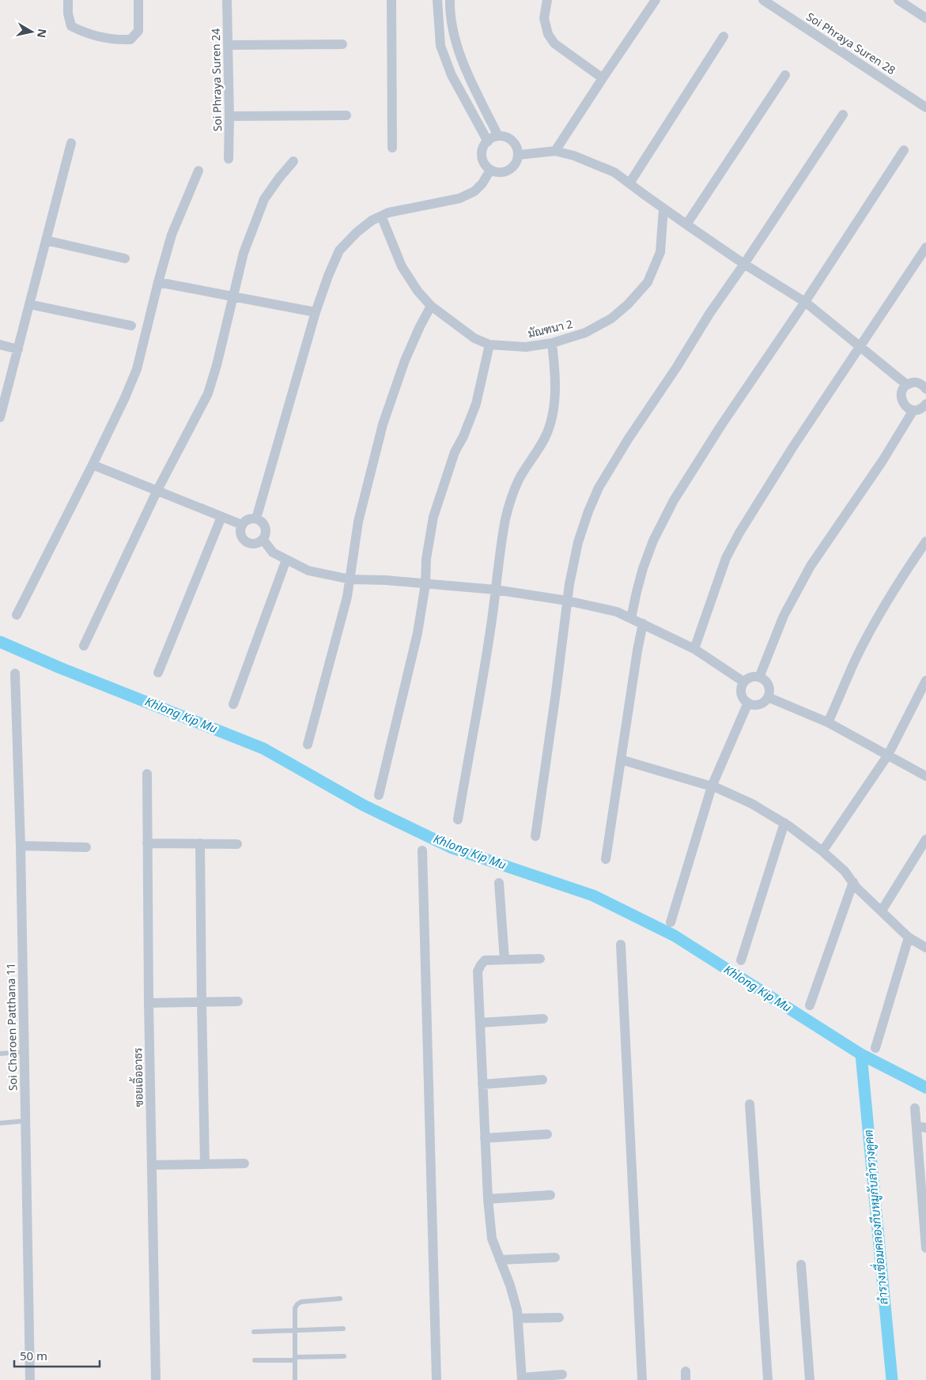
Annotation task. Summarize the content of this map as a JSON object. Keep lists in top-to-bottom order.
{
  "streets": {
    "street": [
      "Soi Phraya Suren 28",
      "Soi Phraya Suren 24",
      "มัณฑนา 2",
      "Soi Charoen Patthana 11",
      "ซอยเอิ้ออาธร"
    ]
  },
  "water": ["Khlong Kip Mu", "ลำรางเชื่อมคลองกีบหมูกับลำรางคูคต"],
  "scale_bar": "50 m",
  "north": "right"
}
